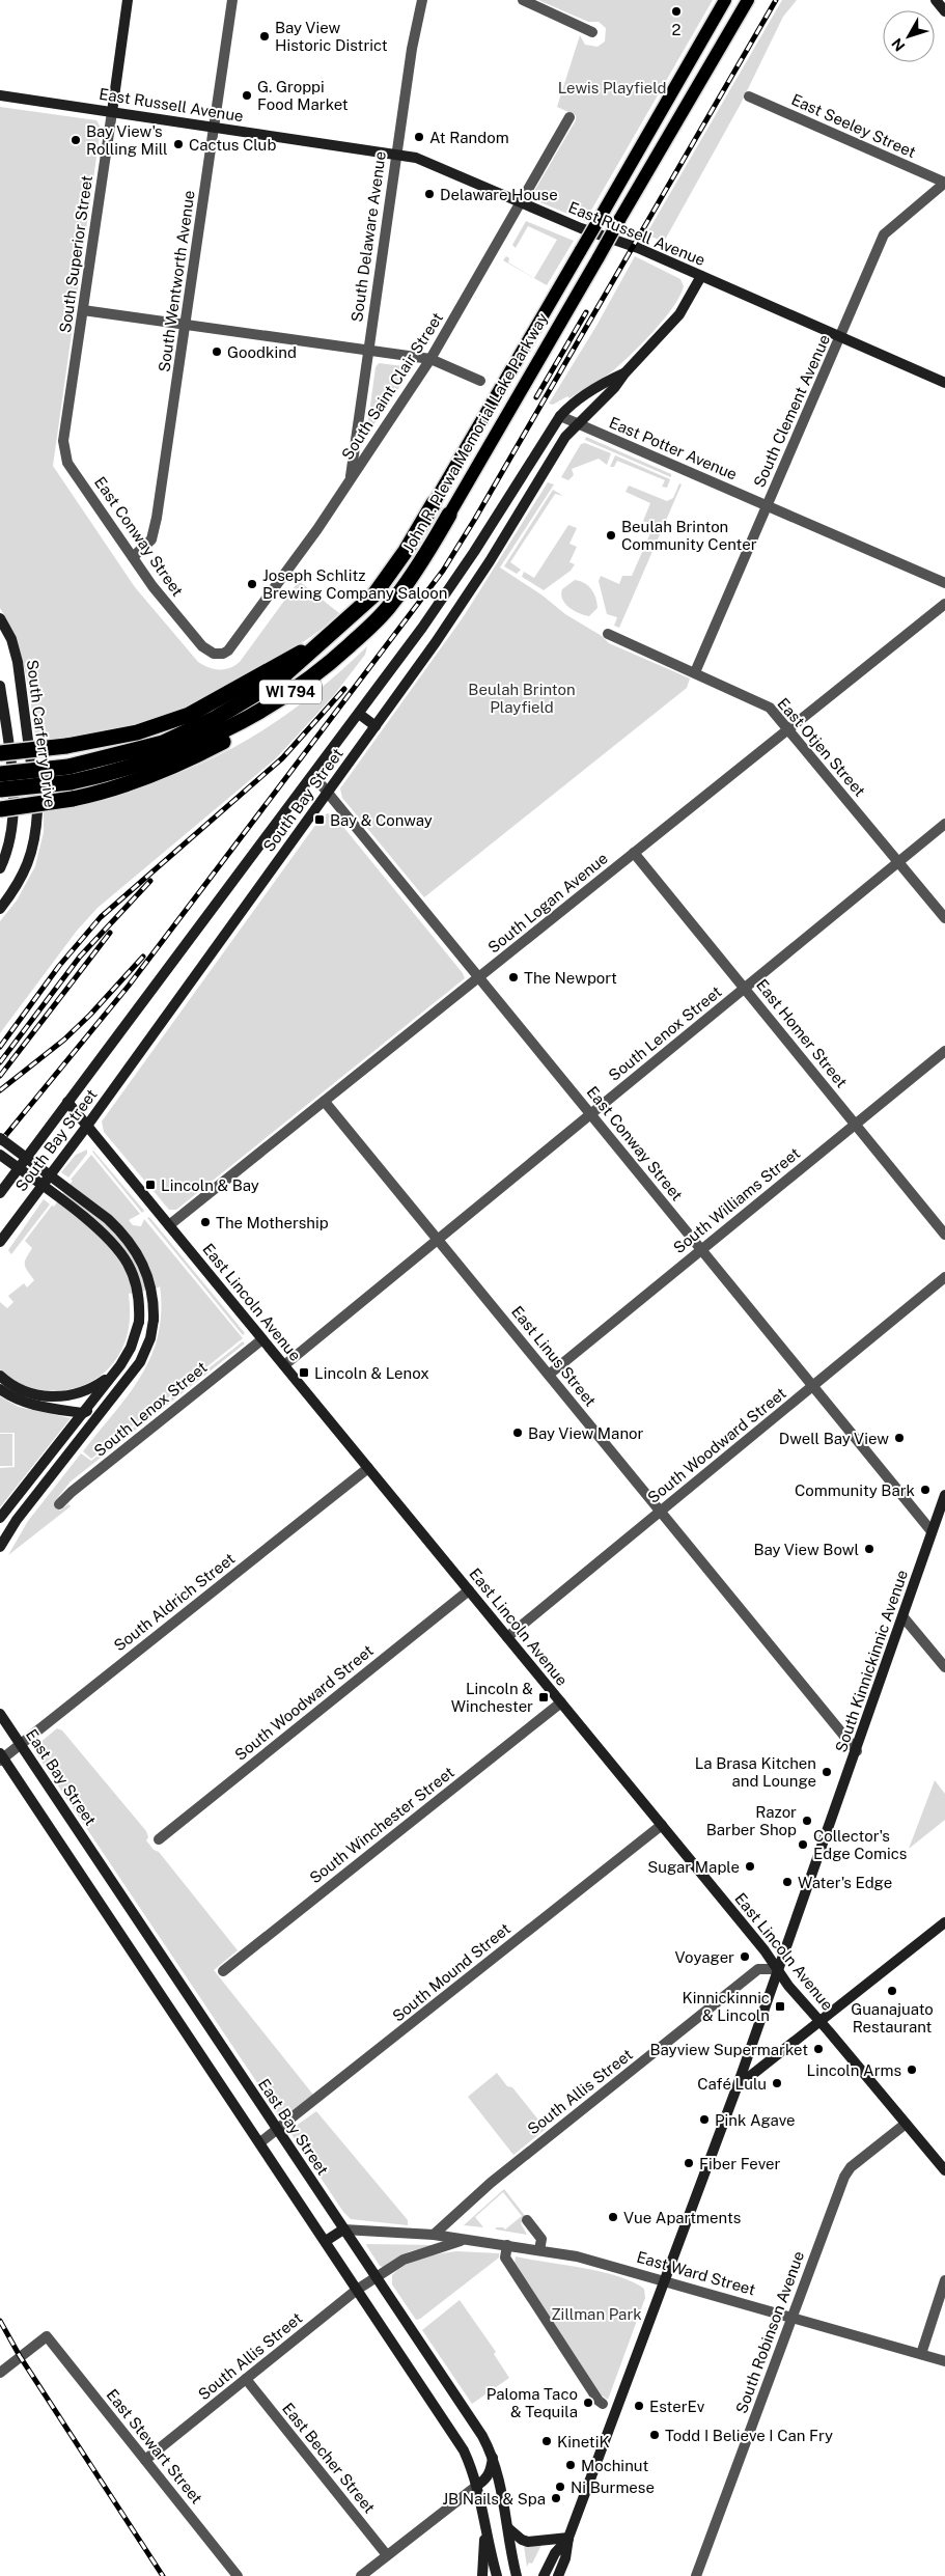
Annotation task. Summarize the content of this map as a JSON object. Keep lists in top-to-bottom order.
{
  "streets": {
    "highway": ["John R. Plewa Memorial Lake Parkway", "WI 794"],
    "main road": [
      "East Russell Avenue",
      "South Superior Street",
      "South Carferry Drive",
      "South Bay Street",
      "East Lincoln Avenue",
      "South Kinnickinnic Avenue",
      "East Bay Street"
    ],
    "street": [
      "East Seeley Street",
      "South Delaware Avenue",
      "South Wentworth Avenue",
      "South Saint Clair Street",
      "South Clement Avenue",
      "East Potter Avenue",
      "East Conway Street",
      "East Otjen Street",
      "South Logan Avenue",
      "South Lenox Street",
      "East Homer Street",
      "South Williams Street",
      "East Linus Street",
      "South Woodward Street",
      "South Aldrich Street",
      "South Winchester Street",
      "South Mound Street",
      "South Allis Street",
      "East Ward Street",
      "South Robinson Avenue",
      "East Stewart Street",
      "East Becher Street"
    ]
  },
  "crossings": [
    ["East Russell Avenue", "South Delaware Avenue"],
    ["East Russell Avenue", "South Superior Street"],
    ["East Russell Avenue", "South Wentworth Avenue"],
    ["East Russell Avenue", "South Saint Clair Street"],
    ["East Russell Avenue", "South Clement Avenue"],
    ["East Russell Avenue", "South Bay Street"],
    ["East Seeley Street", "South Clement Avenue"],
    ["South Delaware Avenue", "South Saint Clair Street"],
    ["South Superior Street", "East Conway Street"],
    ["South Wentworth Avenue", "East Conway Street"],
    ["South Saint Clair Street", "East Conway Street"],
    ["South Clement Avenue", "East Potter Avenue"],
    ["South Clement Avenue", "East Otjen Street"],
    ["East Potter Avenue", "South Bay Street"],
    ["East Conway Street", "South Bay Street"],
    ["East Conway Street", "South Logan Avenue"],
    ["East Conway Street", "South Lenox Street"],
    ["East Conway Street", "South Williams Street"],
    ["East Conway Street", "South Woodward Street"],
    ["East Conway Street", "South Kinnickinnic Avenue"],
    ["East Otjen Street", "South Logan Avenue"],
    ["East Otjen Street", "South Lenox Street"],
    ["South Bay Street", "East Lincoln Avenue"],
    ["South Logan Avenue", "East Homer Street"],
    ["South Logan Avenue", "East Lincoln Avenue"],
    ["South Logan Avenue", "East Linus Street"],
    ["South Lenox Street", "East Homer Street"],
    ["South Lenox Street", "East Lincoln Avenue"],
    ["South Lenox Street", "East Linus Street"],
    ["East Homer Street", "South Williams Street"],
    ["South Williams Street", "East Linus Street"],
    ["East Lincoln Avenue", "South Woodward Street"],
    ["East Lincoln Avenue", "South Aldrich Street"],
    ["East Lincoln Avenue", "South Kinnickinnic Avenue"],
    ["East Lincoln Avenue", "South Winchester Street"],
    ["East Lincoln Avenue", "South Mound Street"],
    ["East Lincoln Avenue", "South Allis Street"],
    ["East Lincoln Avenue", "South Robinson Avenue"],
    ["East Linus Street", "South Woodward Street"],
    ["East Linus Street", "South Kinnickinnic Avenue"],
    ["South Aldrich Street", "East Bay Street"],
    ["South Kinnickinnic Avenue", "South Allis Street"],
    ["South Kinnickinnic Avenue", "East Ward Street"],
    ["East Bay Street", "South Mound Street"],
    ["East Bay Street", "South Allis Street"],
    ["East Bay Street", "East Ward Street"],
    ["South Allis Street", "East Ward Street"],
    ["South Allis Street", "East Stewart Street"],
    ["South Allis Street", "East Becher Street"],
    ["East Ward Street", "South Robinson Avenue"]
  ],
  "parks": ["Lewis Playfield", "Beulah Brinton Playfield", "Zillman Park"],
  "places": {
    "other": [
      "2",
      "Bay View Historic District",
      "G. Groppi Food Market",
      "At Random",
      "Bay View's Rolling Mill",
      "Cactus Club",
      "Delaware House",
      "Goodkind",
      "Beulah Brinton Community Center",
      "Joseph Schlitz Brewing Company Saloon",
      "The Newport",
      "The Mothership",
      "Bay View Manor",
      "Dwell Bay View",
      "Community Bark",
      "Bay View Bowl",
      "La Brasa Kitchen and Lounge",
      "Razor Barber Shop",
      "Collector's Edge Comics",
      "Sugar Maple",
      "Water's Edge",
      "Voyager",
      "Guanajuato Restaurant",
      "Bayview Supermarket",
      "Lincoln Arms",
      "Café Lulu",
      "Pink Agave",
      "Fiber Fever",
      "Vue Apartments",
      "Paloma Taco & Tequila",
      "EsterEv",
      "Todd I Believe I Can Fry",
      "KinetiK",
      "Mochinut",
      "Ni Burmese",
      "JB Nails & Spa"
    ],
    "transit": [
      "Bay & Conway",
      "Lincoln & Bay",
      "Lincoln & Lenox",
      "Lincoln & Winchester",
      "Kinnickinnic & Lincoln"
    ]
  },
  "north": "bottom left"
}
